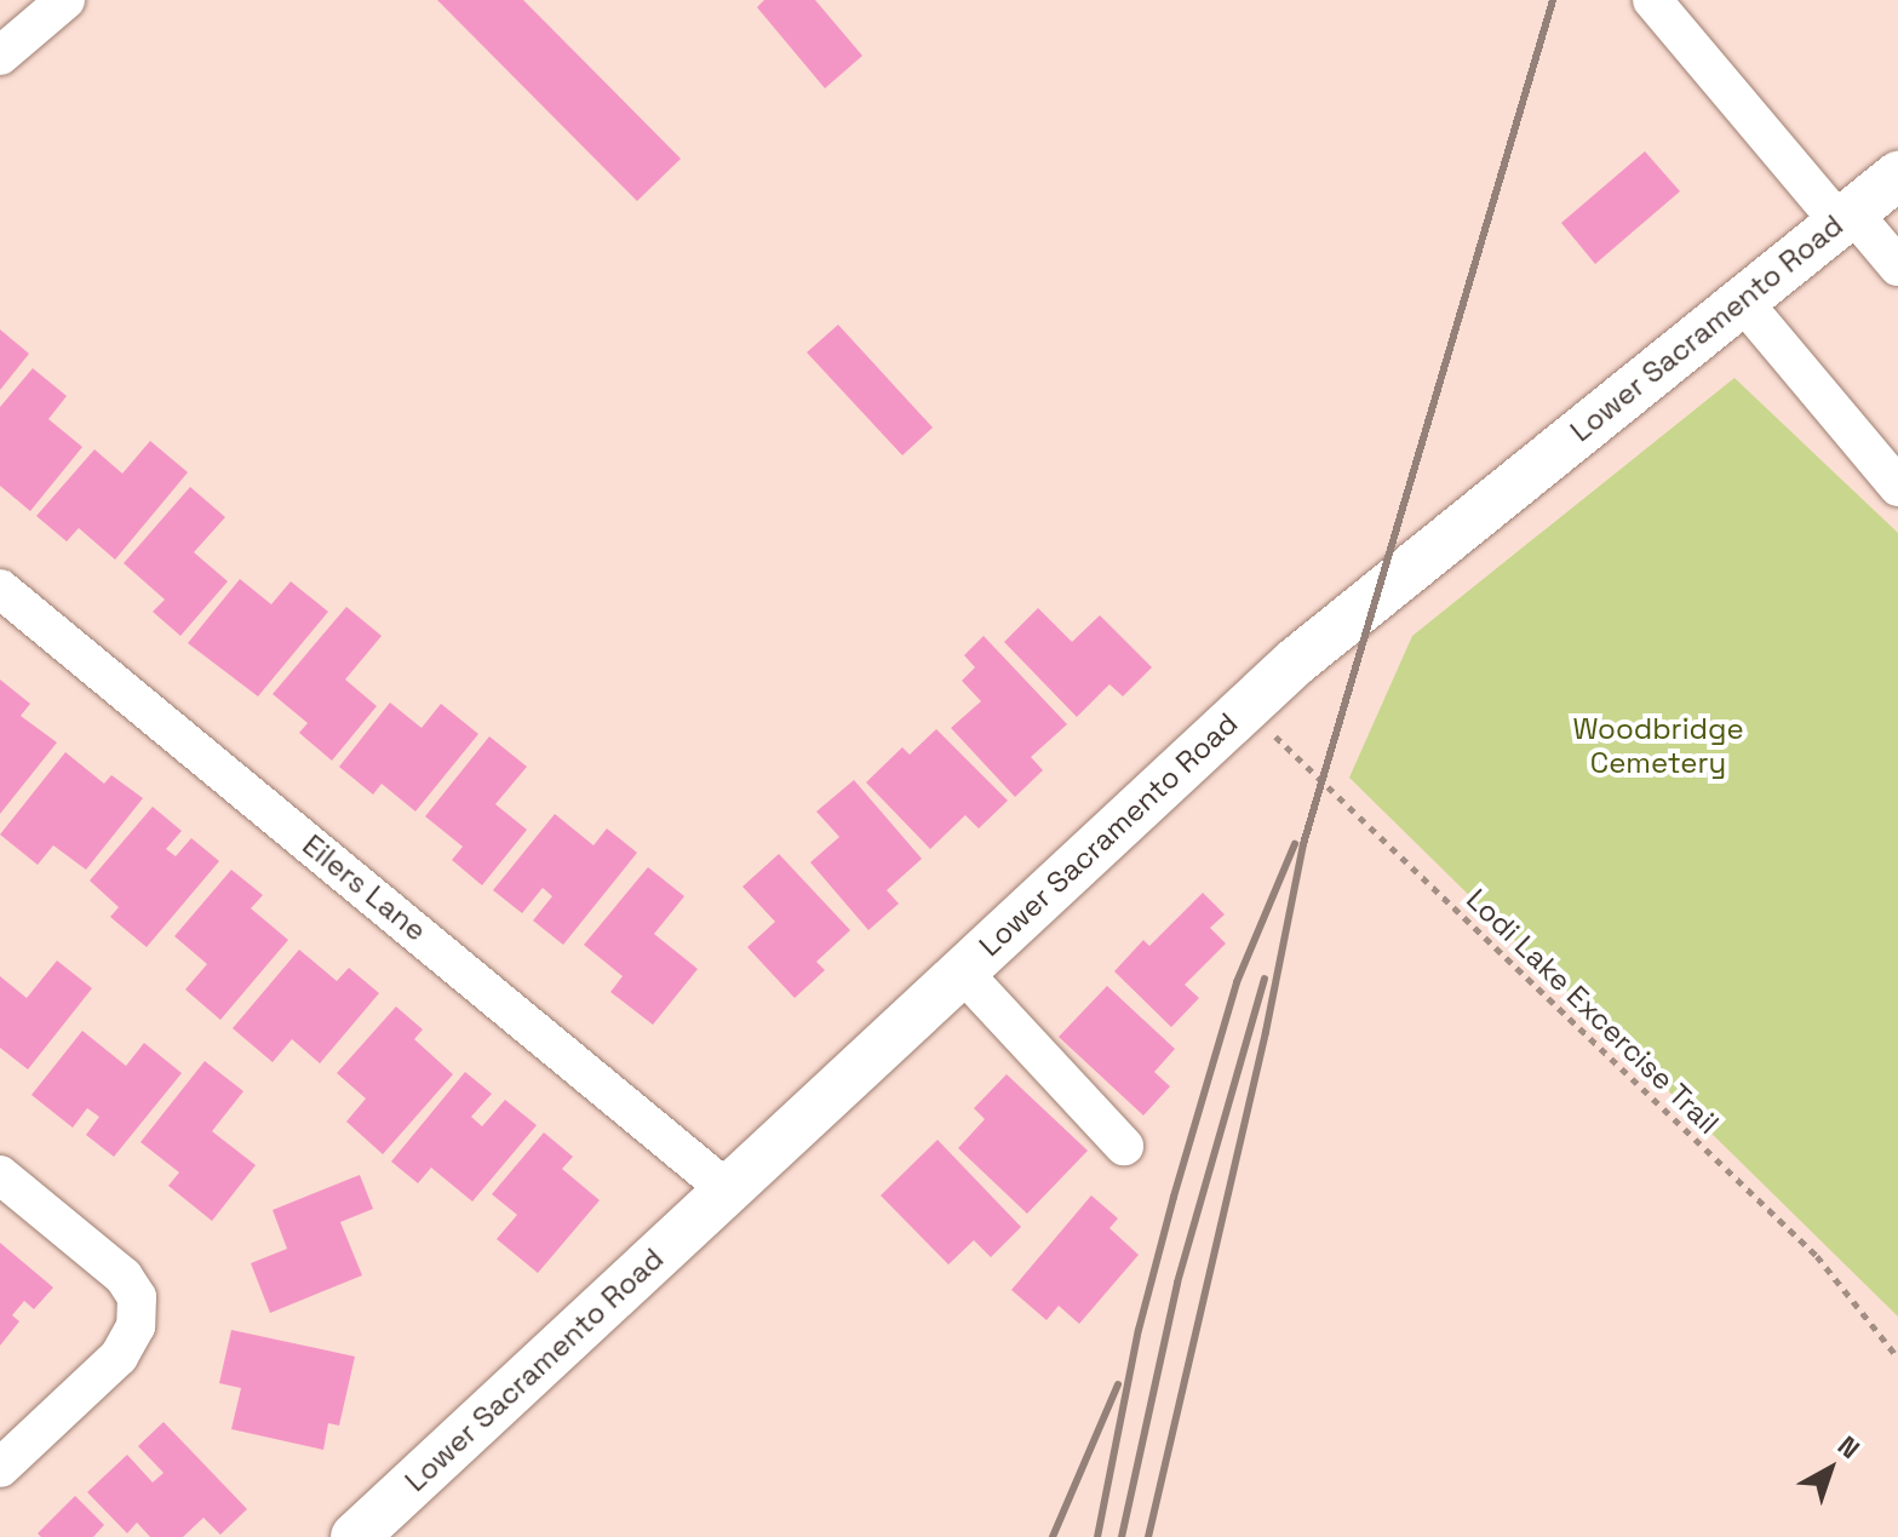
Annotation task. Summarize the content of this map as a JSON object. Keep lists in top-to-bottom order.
{
  "streets": {
    "main road": ["Lower Sacramento Road"],
    "street": ["Eilers Lane"],
    "path": ["Lodi Lake Excercise Trail"]
  },
  "crossings": [
    ["Lower Sacramento Road", "Eilers Lane"],
    ["Lower Sacramento Road", "Lodi Lake Excercise Trail"]
  ],
  "parks": ["Woodbridge Cemetery"],
  "north": "top right"
}
